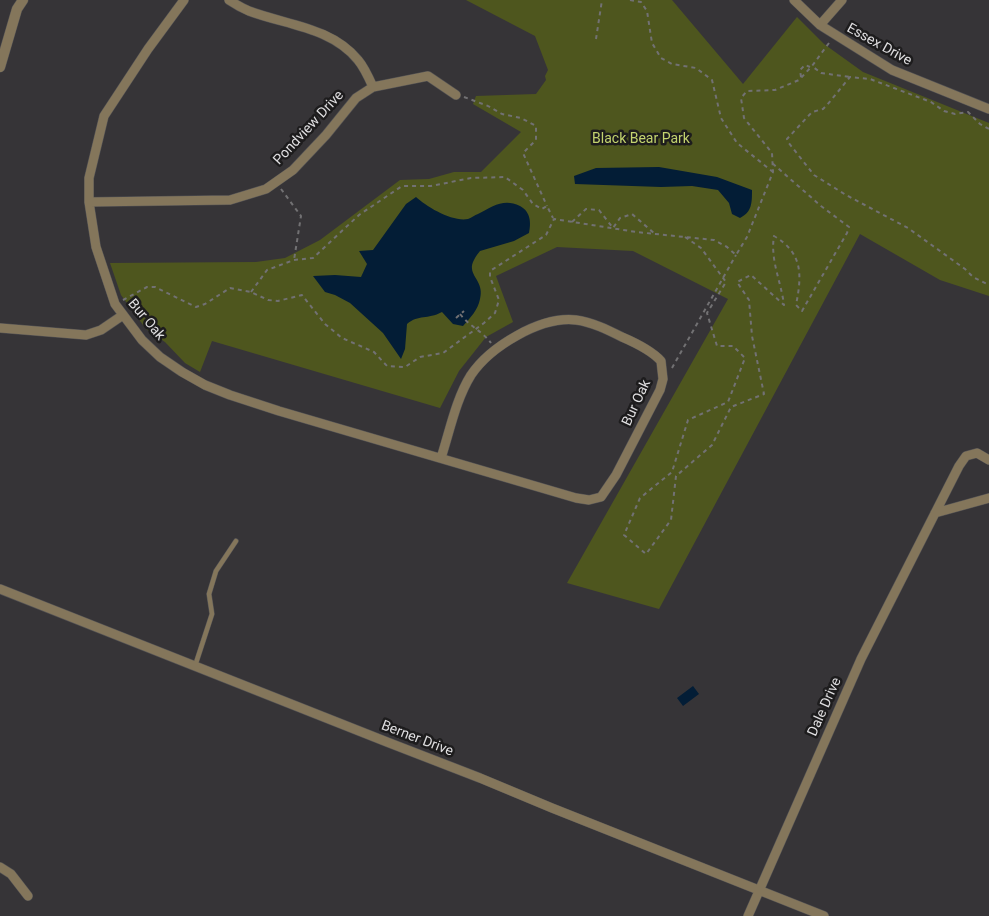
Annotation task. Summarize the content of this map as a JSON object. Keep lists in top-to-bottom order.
{
  "streets": {
    "street": [
      "Essex Drive",
      "Pondview Drive",
      "Bur Oak",
      "Dale Drive",
      "Berner Drive"
    ]
  },
  "crossings": [
    ["Pondview Drive", "Bur Oak"],
    ["Dale Drive", "Berner Drive"]
  ],
  "parks": ["Black Bear Park"]
}
